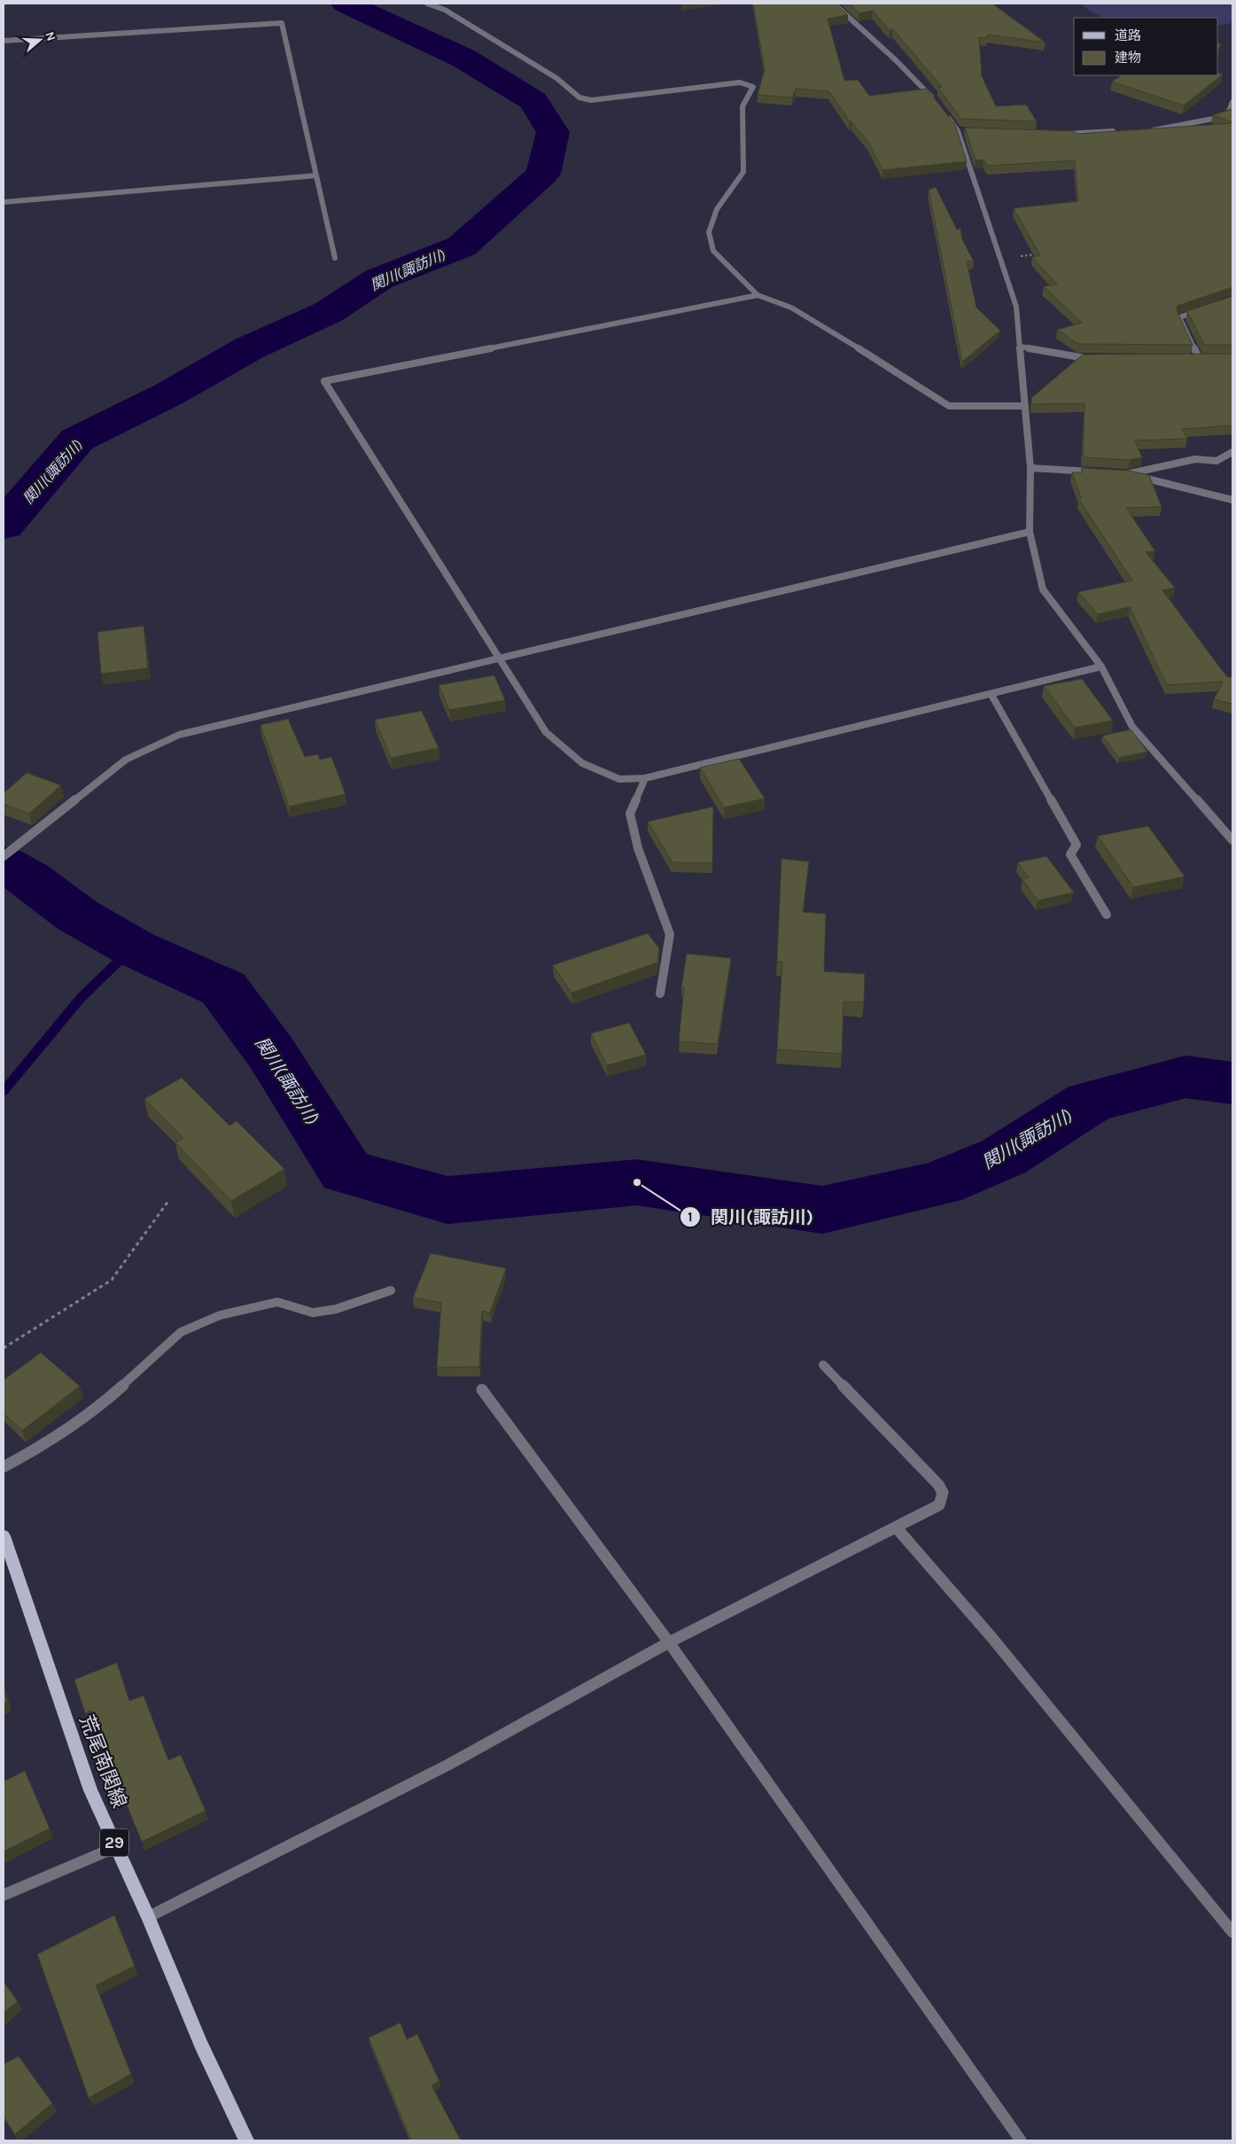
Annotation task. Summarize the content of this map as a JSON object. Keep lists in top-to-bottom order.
{
  "streets": {
    "main road": ["荒尾南関線", "29"]
  },
  "water": ["関川(諏訪川)"],
  "places": ["関川(諏訪川)"],
  "legend": ["道路", "建物"],
  "north": "right"
}
